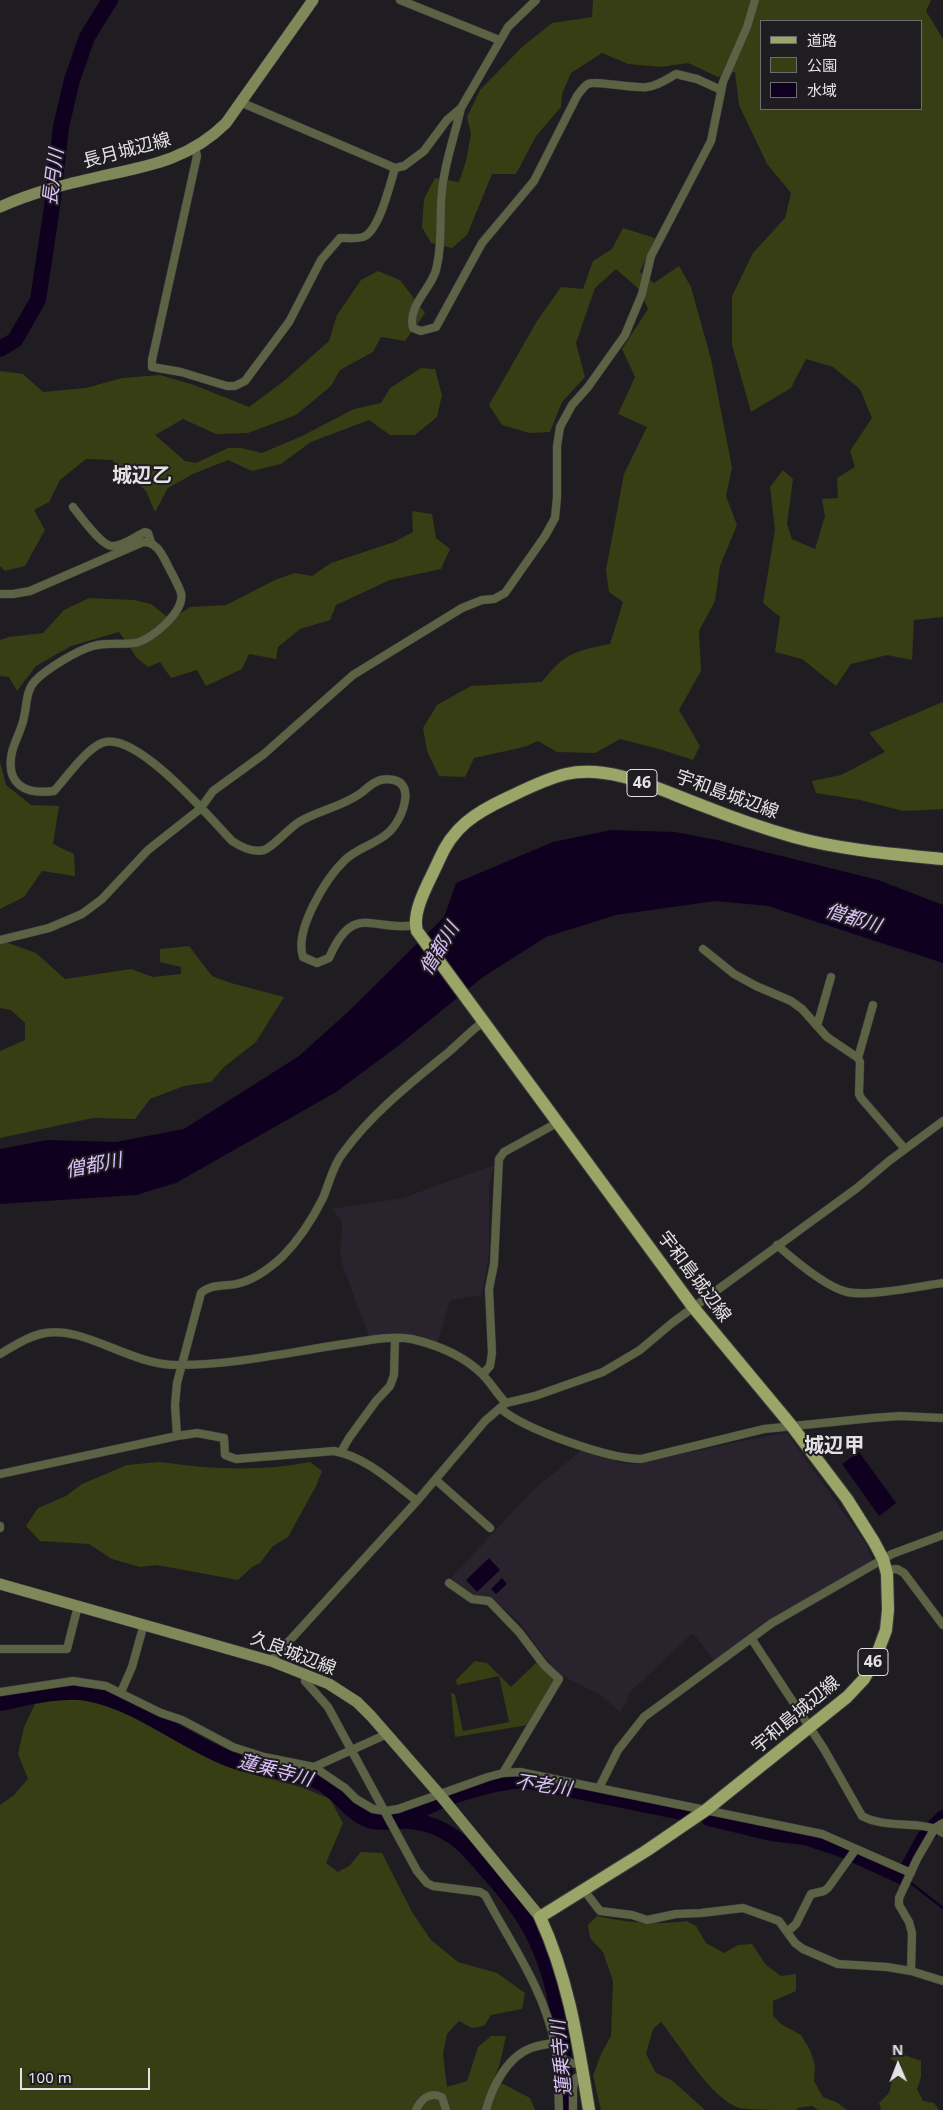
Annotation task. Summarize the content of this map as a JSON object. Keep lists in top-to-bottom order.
{
  "streets": {
    "main road": [
      "長月城辺線",
      "46",
      "宇和島城辺線",
      "久良城辺線"
    ]
  },
  "crossings": [
    ["宇和島城辺線", "久良城辺線"]
  ],
  "districts": ["城辺乙", "城辺甲"],
  "water": [
    "長月川",
    "僧都川",
    "蓮乗寺川",
    "不老川"
  ],
  "legend": ["道路", "公園", "水域"],
  "scale_bar": "100 m",
  "north": "top"
}
